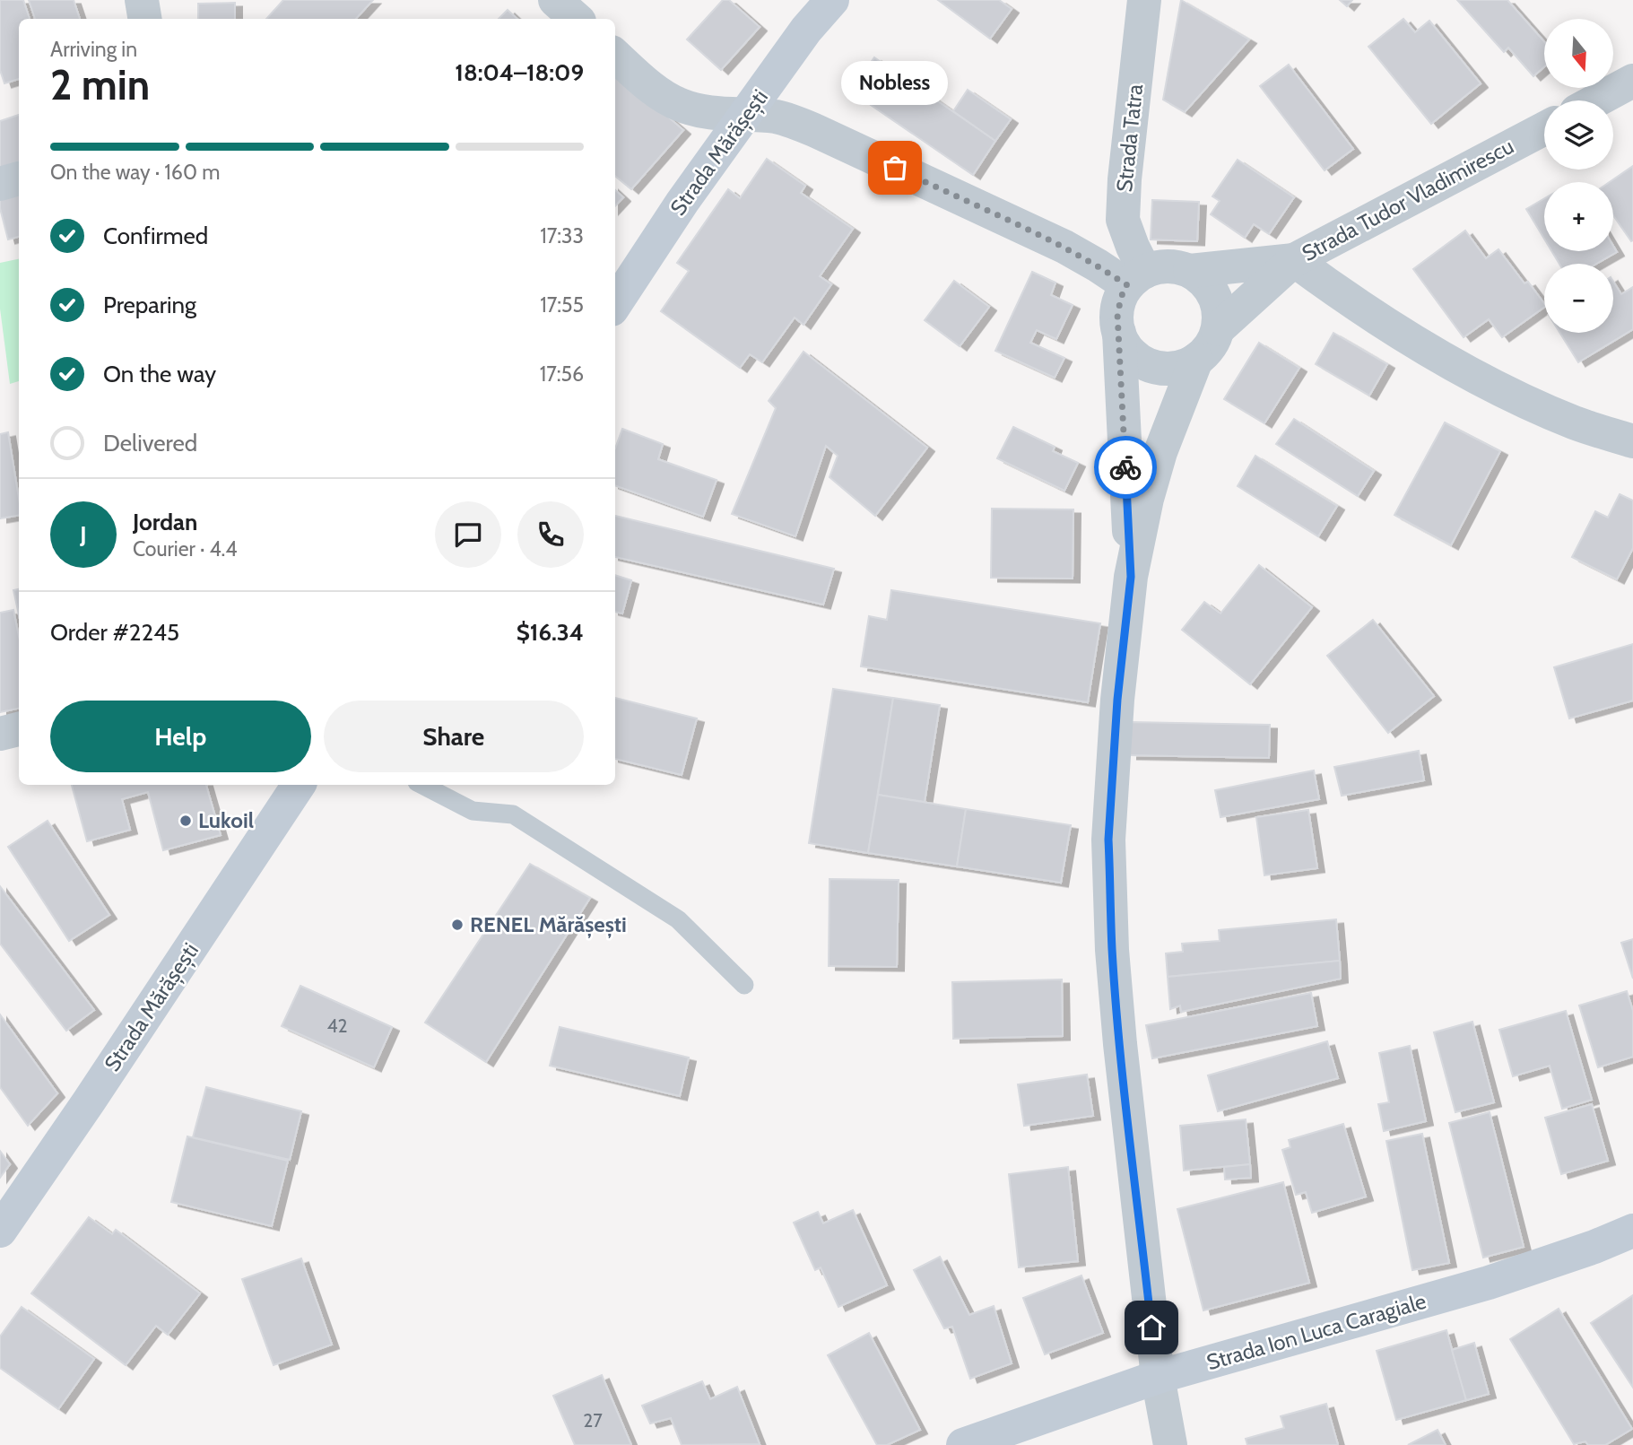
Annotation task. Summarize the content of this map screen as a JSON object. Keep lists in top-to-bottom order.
{
  "streets": {
    "main road": ["Strada Mărășești", "Strada Ion Luca Caragiale"],
    "street": ["Strada Tatra", "Strada Tudor Vladimirescu"]
  },
  "crossings": [
    ["Strada Tatra", "Strada Tudor Vladimirescu"]
  ],
  "places": ["Nobless", "Lukoil", "RENEL Mărășești"],
  "house_numbers": ["42", "27"],
  "north": "bottom",
  "page": {
    "map_buttons": ["+", "−"],
    "heading": ["2 min", "Arriving in", "18:04–18:09"],
    "panel": [
      "Jordan",
      "Courier · 4.4",
      "Order #2245",
      "$16.34"
    ],
    "bubble": "Nobless",
    "bar": "On the way · 160 m",
    "list": [
      ["Confirmed", "17:33"],
      ["Preparing", "17:55"],
      ["On the way", "17:56"],
      "Delivered"
    ],
    "round": "J",
    "buttons": ["Help", "Share"]
  }
}
